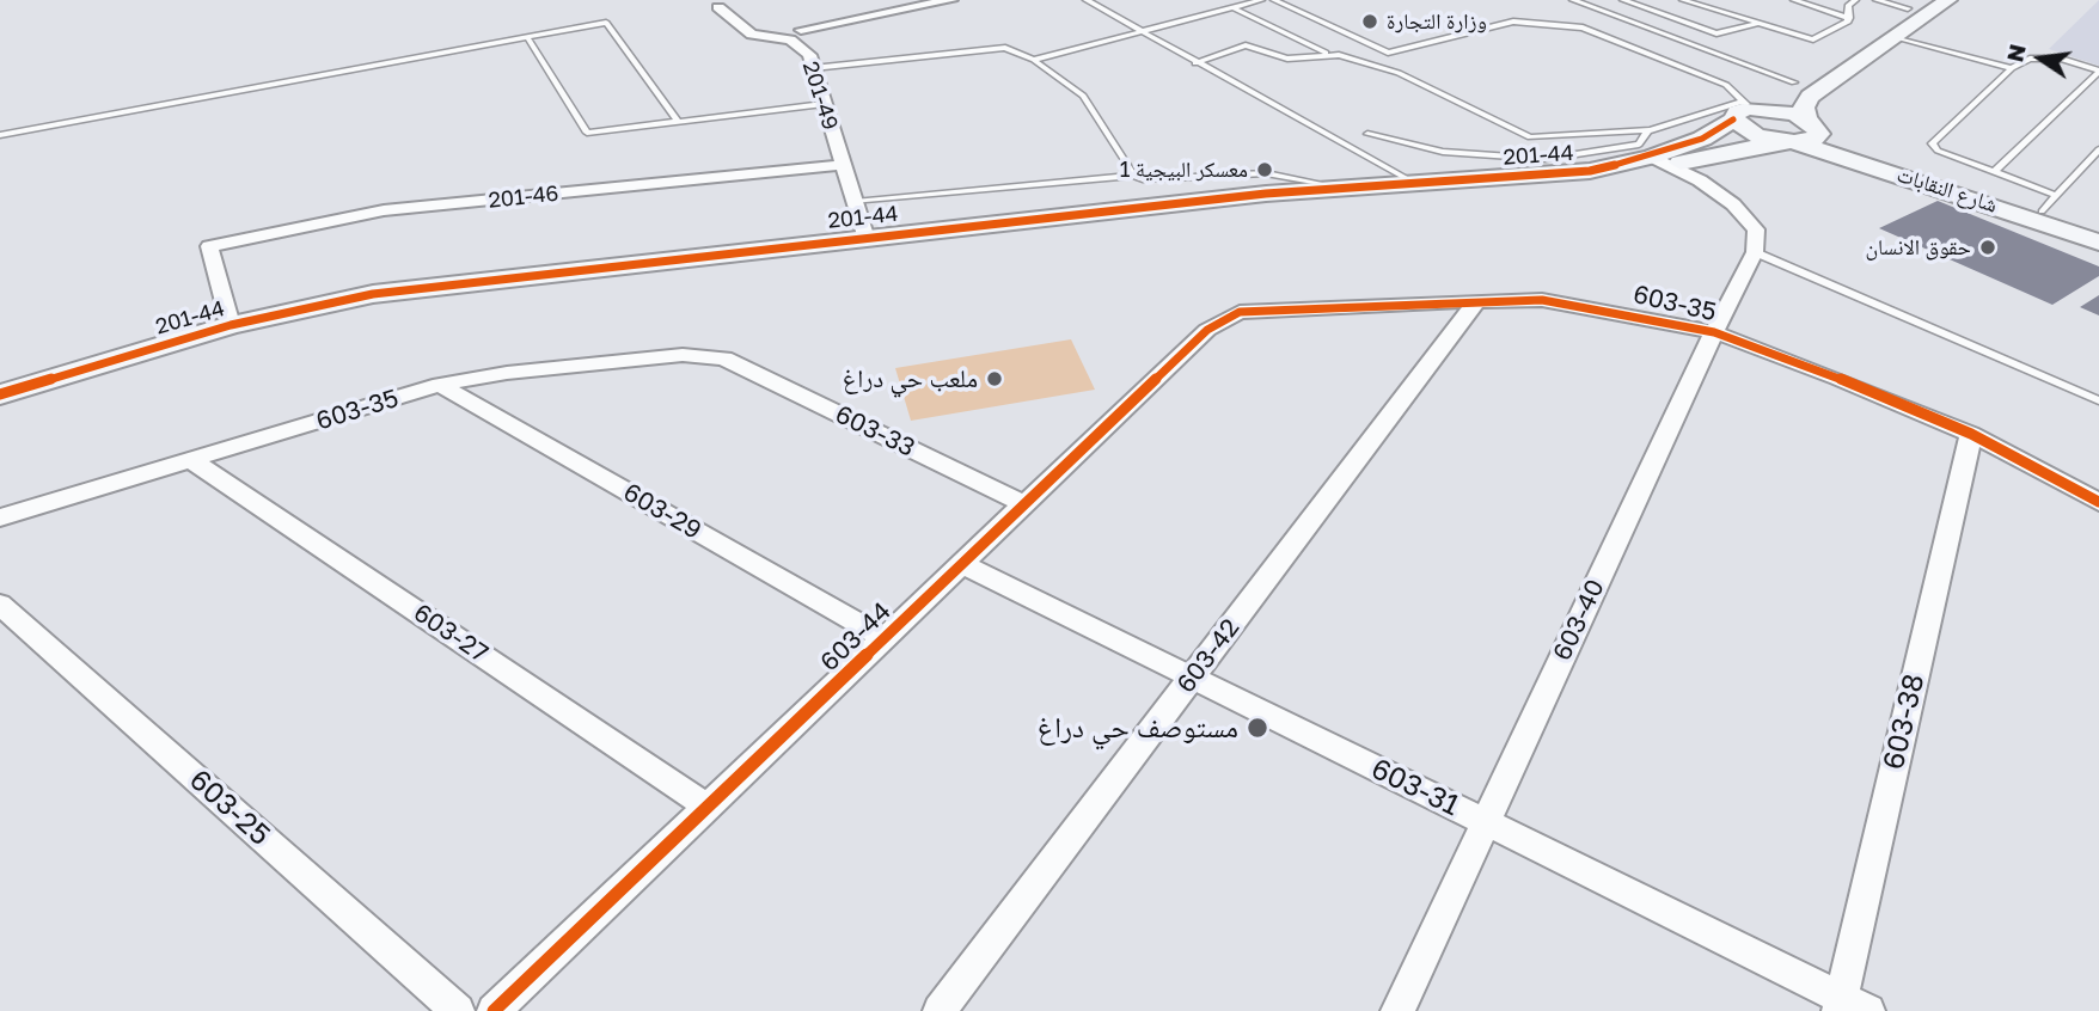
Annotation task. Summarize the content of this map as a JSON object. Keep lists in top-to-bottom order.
{
  "streets": {
    "street": [
      "201-49",
      "201-44",
      "شارع النقابات",
      "201-46",
      "603-35",
      "603-33",
      "603-29",
      "603-40",
      "603-27",
      "603-44",
      "603-42",
      "603-38",
      "603-31",
      "603-25"
    ]
  },
  "crossings": [
    ["201-49", "201-44"],
    ["201-49", "201-46"],
    ["201-44", "شارع النقابات"],
    ["201-44", "201-46"],
    ["603-35", "603-33"],
    ["603-35", "603-29"],
    ["603-35", "603-40"],
    ["603-35", "603-27"],
    ["603-35", "603-44"],
    ["603-35", "603-42"],
    ["603-35", "603-38"],
    ["603-33", "603-44"],
    ["603-29", "603-44"],
    ["603-40", "603-31"],
    ["603-27", "603-44"],
    ["603-44", "603-31"],
    ["603-42", "603-31"],
    ["603-38", "603-31"]
  ],
  "places": [
    "وزارة التجارة",
    "معسكر البيجية 1",
    "حقوق الانسان",
    "ملعب حي دراغ",
    "مستوصف حي دراغ"
  ],
  "north": "left"
}
